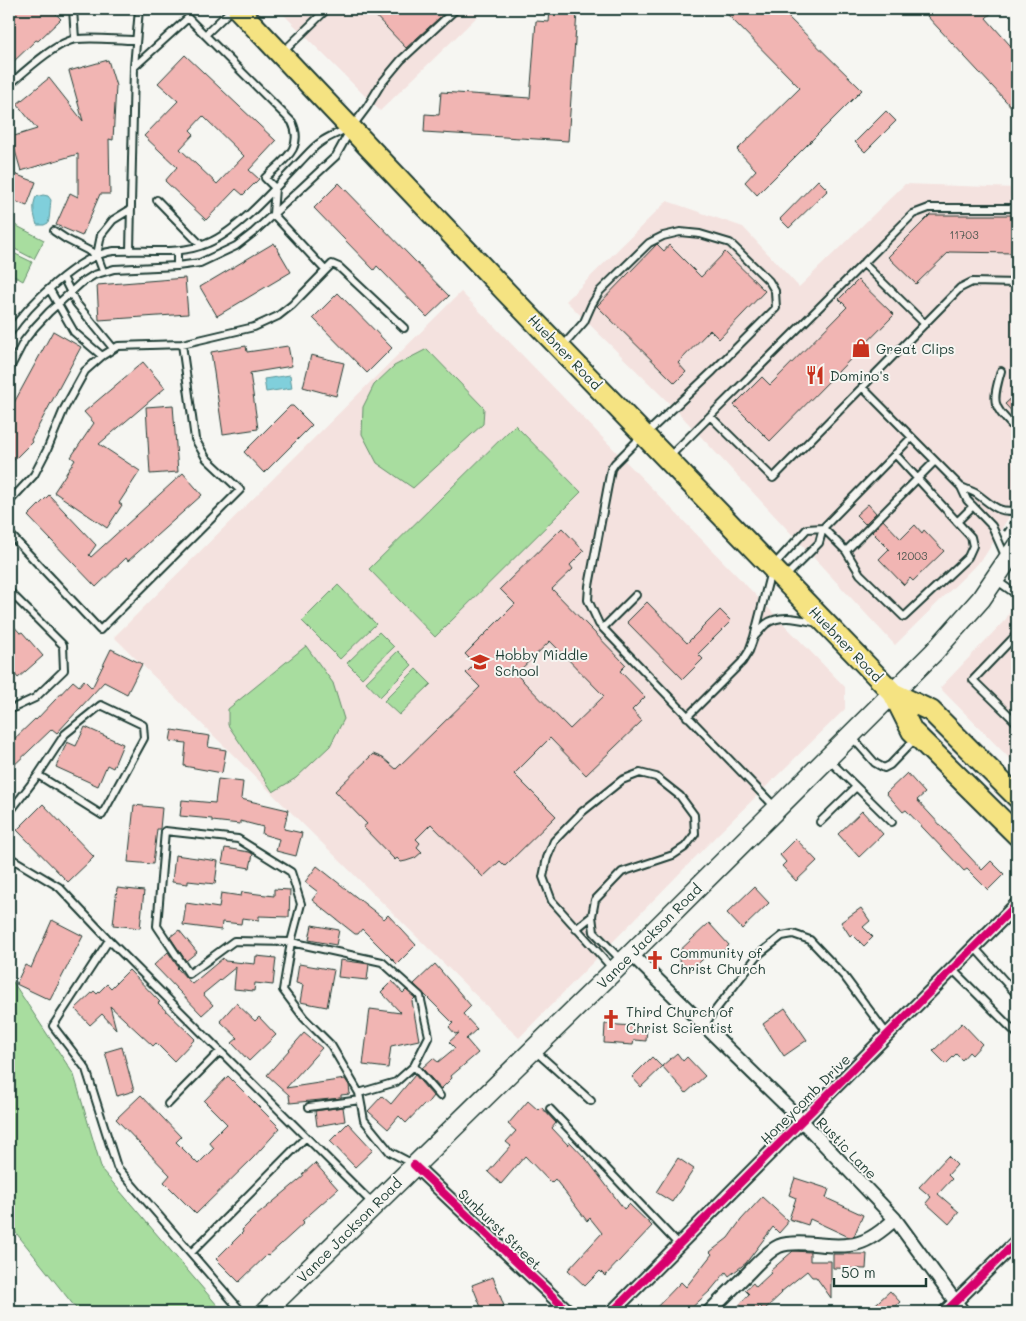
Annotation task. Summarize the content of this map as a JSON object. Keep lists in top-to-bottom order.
{
  "streets": {
    "main road": ["Huebner Road", "Vance Jackson Road"],
    "street": ["Honeycomb Drive", "Rustic Lane", "Sunburst Street"]
  },
  "crossings": [
    ["Huebner Road", "Vance Jackson Road"],
    ["Vance Jackson Road", "Rustic Lane"],
    ["Vance Jackson Road", "Sunburst Street"],
    ["Honeycomb Drive", "Rustic Lane"]
  ],
  "places": {
    "shop": ["Great Clips"],
    "restaurant": ["Domino's"],
    "school or university": ["Hobby Middle School"],
    "church": ["Community of Christ Church", "Third Church of Christ Scientist"]
  },
  "house_numbers": ["11703", "12003"],
  "scale_bar": "50 m"
}
